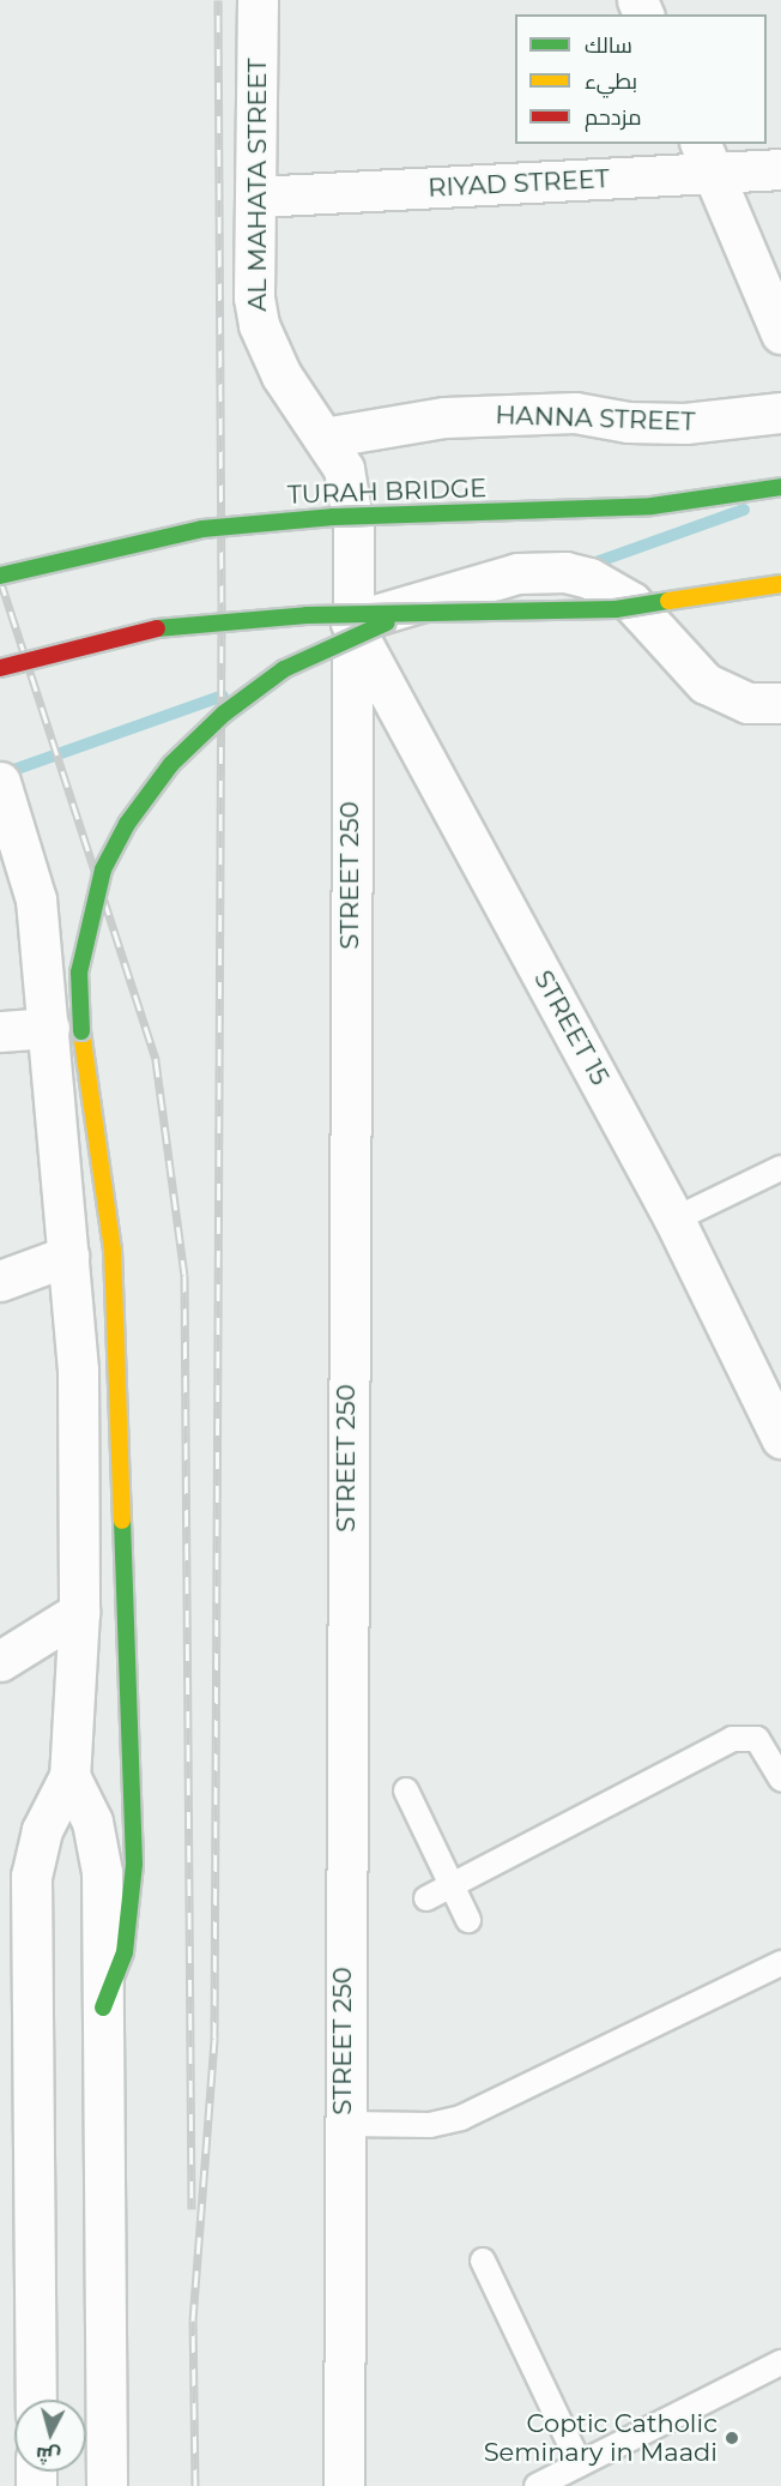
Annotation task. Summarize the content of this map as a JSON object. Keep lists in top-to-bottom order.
{
  "streets": {
    "main road": ["TURAH BRIDGE"],
    "street": [
      "RIYAD STREET",
      "AL MAHATA STREET",
      "HANNA STREET",
      "STREET 250",
      "STREET 15"
    ]
  },
  "crossings": [
    ["RIYAD STREET", "AL MAHATA STREET"],
    ["AL MAHATA STREET", "HANNA STREET"],
    ["AL MAHATA STREET", "STREET 250"],
    ["HANNA STREET", "STREET 250"],
    ["STREET 250", "STREET 15"]
  ],
  "places": ["Coptic Catholic Seminary in Maadi"],
  "legend": ["سالك", "بطيء", "مزدحم"],
  "north": "bottom"
}
